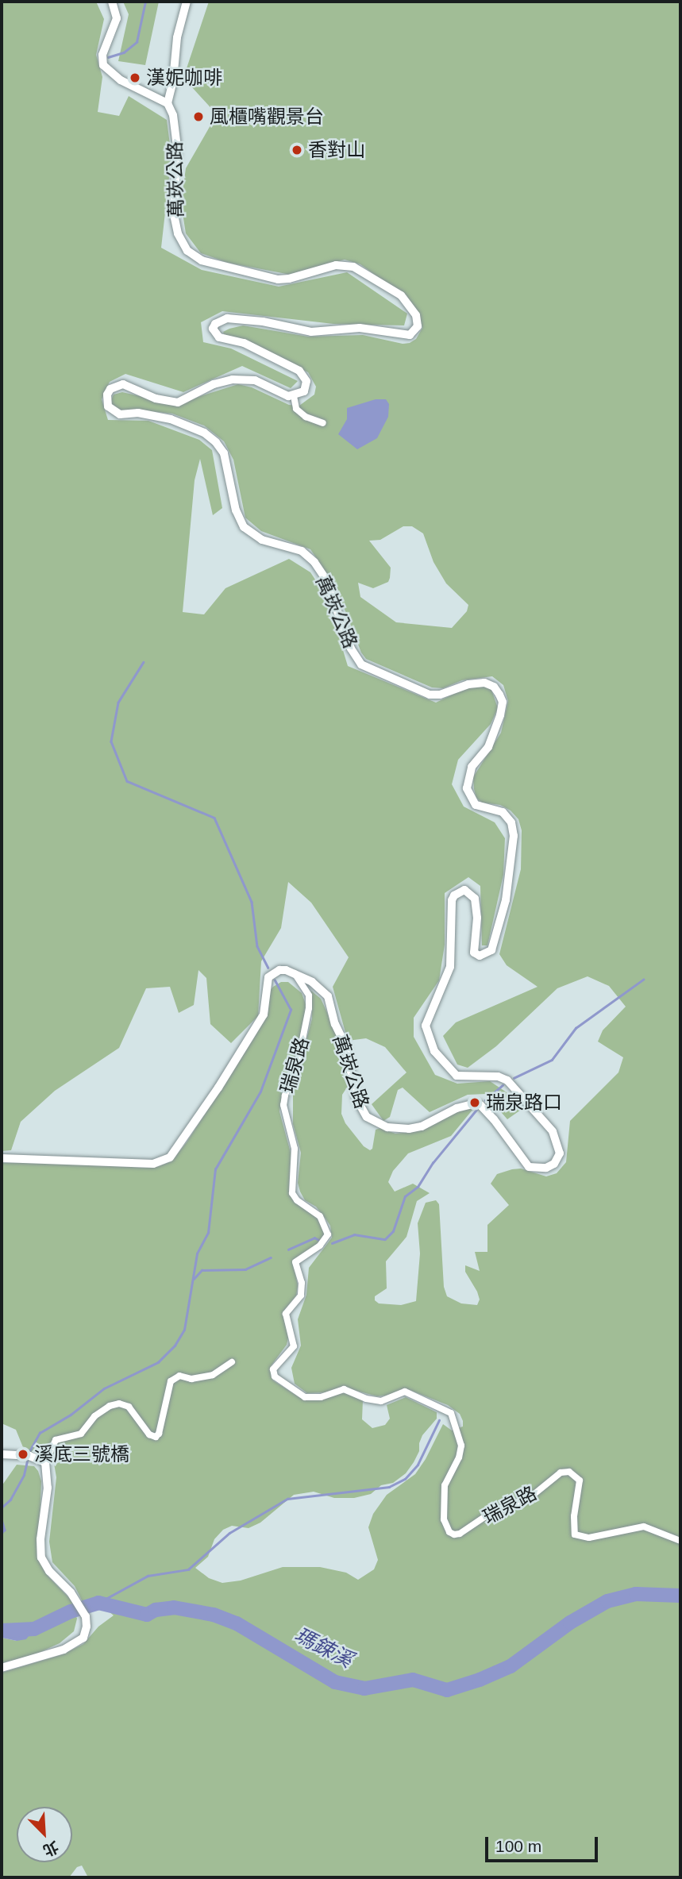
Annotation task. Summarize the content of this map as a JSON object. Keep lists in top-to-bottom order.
{
  "streets": {
    "street": ["萬崁公路", "瑞泉路"]
  },
  "crossings": [
    ["萬崁公路", "瑞泉路"]
  ],
  "water": ["瑪鋉溪"],
  "places": [
    "漢妮咖啡",
    "風櫃嘴觀景台",
    "香對山",
    "瑞泉路口",
    "溪底三號橋"
  ],
  "scale_bar": "100 m",
  "north": "bottom right"
}
